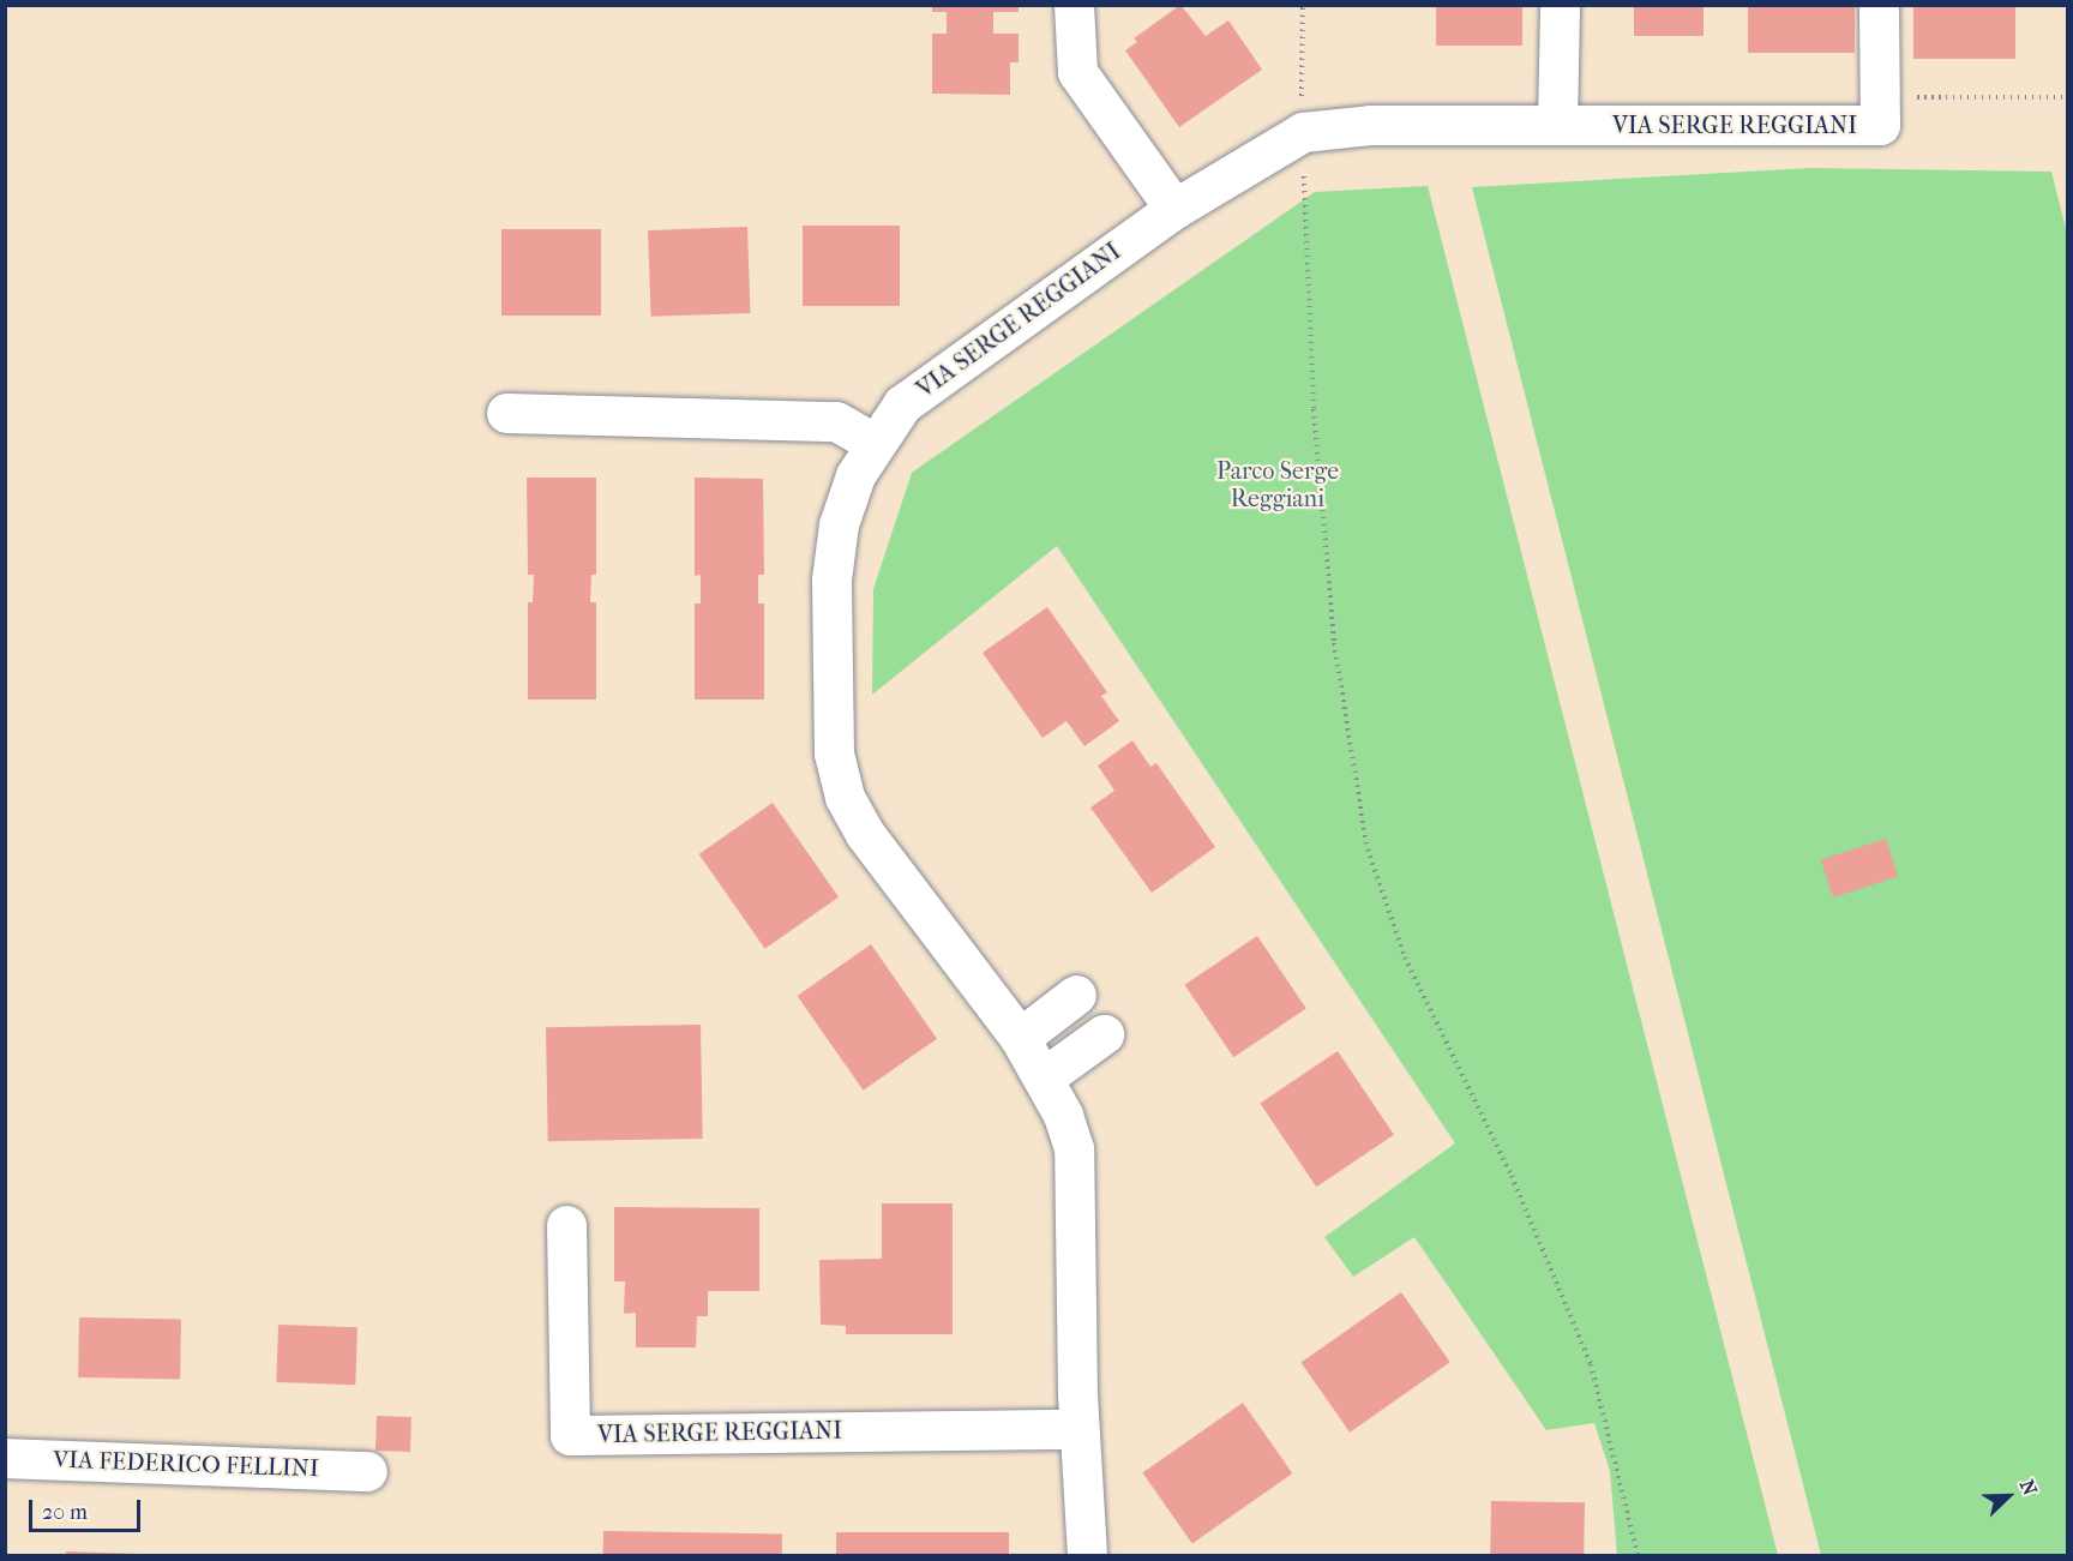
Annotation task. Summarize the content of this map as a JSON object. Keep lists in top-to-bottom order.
{
  "streets": {
    "street": ["VIA SERGE REGGIANI", "VIA FEDERICO FELLINI"]
  },
  "parks": ["Parco Serge Reggiani"],
  "scale_bar": "20 m",
  "north": "top right"
}
